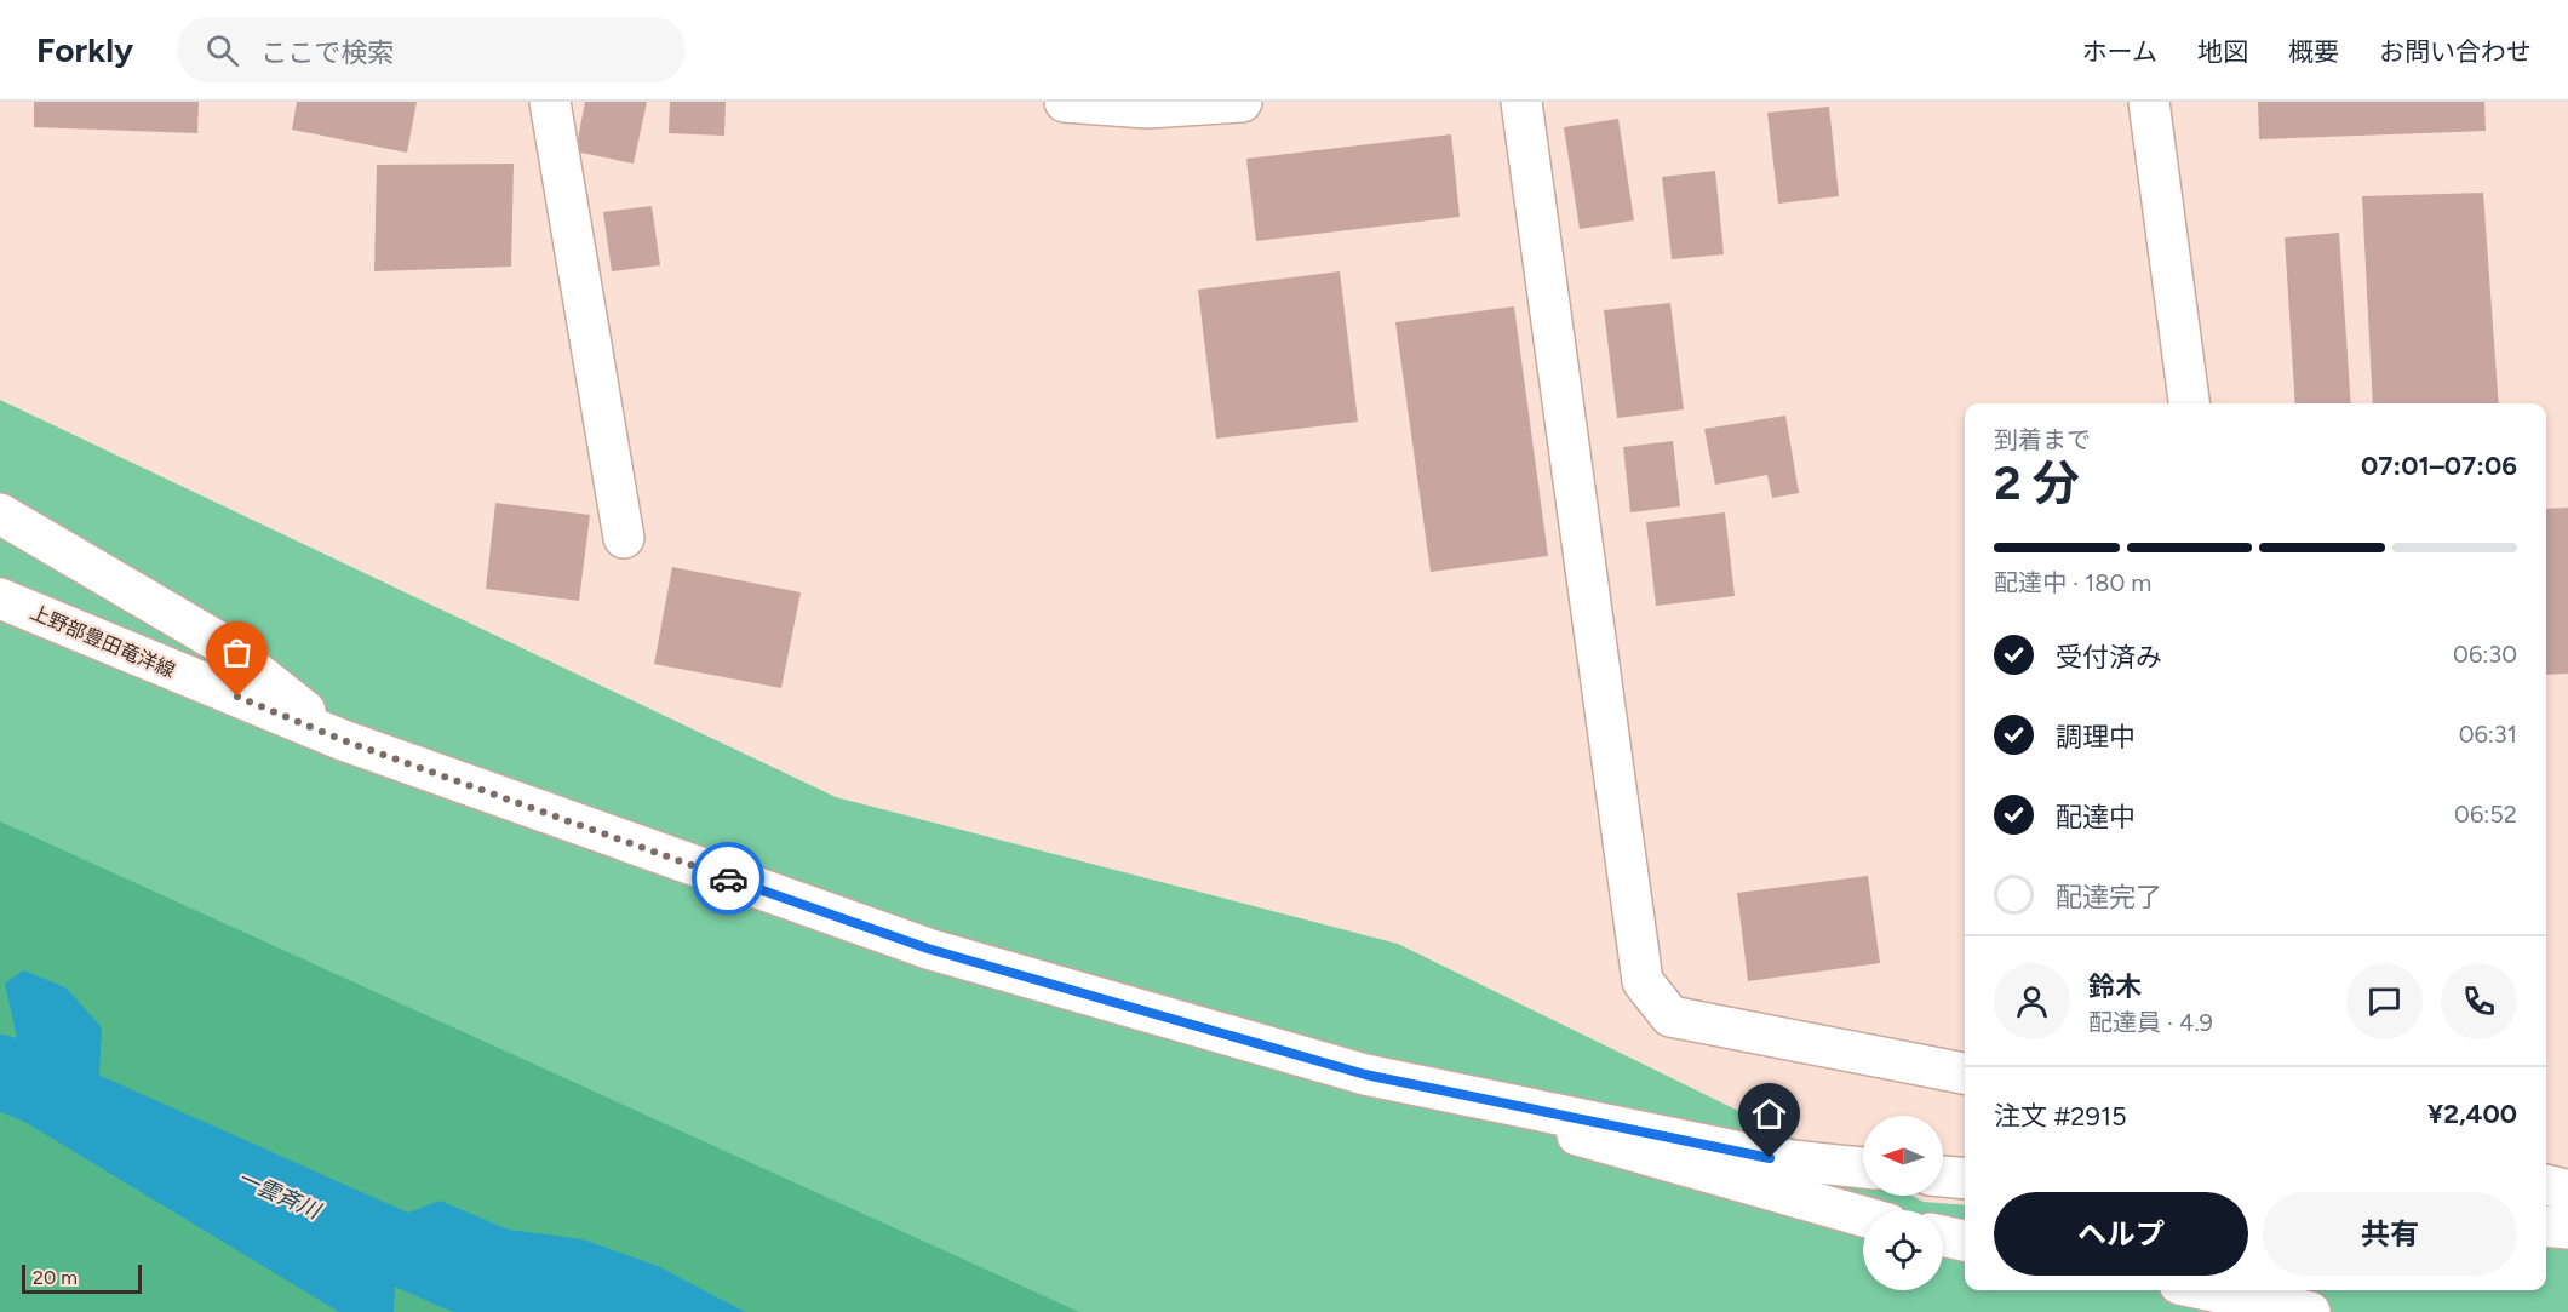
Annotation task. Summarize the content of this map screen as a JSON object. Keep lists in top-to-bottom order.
{
  "streets": {
    "street": ["上野部豊田竜洋線"]
  },
  "water": ["一雲斉川"],
  "scale_bar": "20 m",
  "north": "left",
  "page": {
    "header": "Forkly",
    "search": "ここで検索",
    "nav": [
      "ホーム",
      "地図",
      "概要",
      "お問い合わせ"
    ],
    "heading": ["2 分", "到着まで", "07:01–07:06"],
    "panel": [
      "鈴木",
      "配達員 · 4.9",
      "注文 #2915",
      "¥2,400"
    ],
    "bar": "配達中 · 180 m",
    "list": [
      ["受付済み", "06:30"],
      ["調理中", "06:31"],
      ["配達中", "06:52"],
      "配達完了"
    ],
    "buttons": ["ヘルプ", "共有"],
    "scale": "20 m"
  }
}
